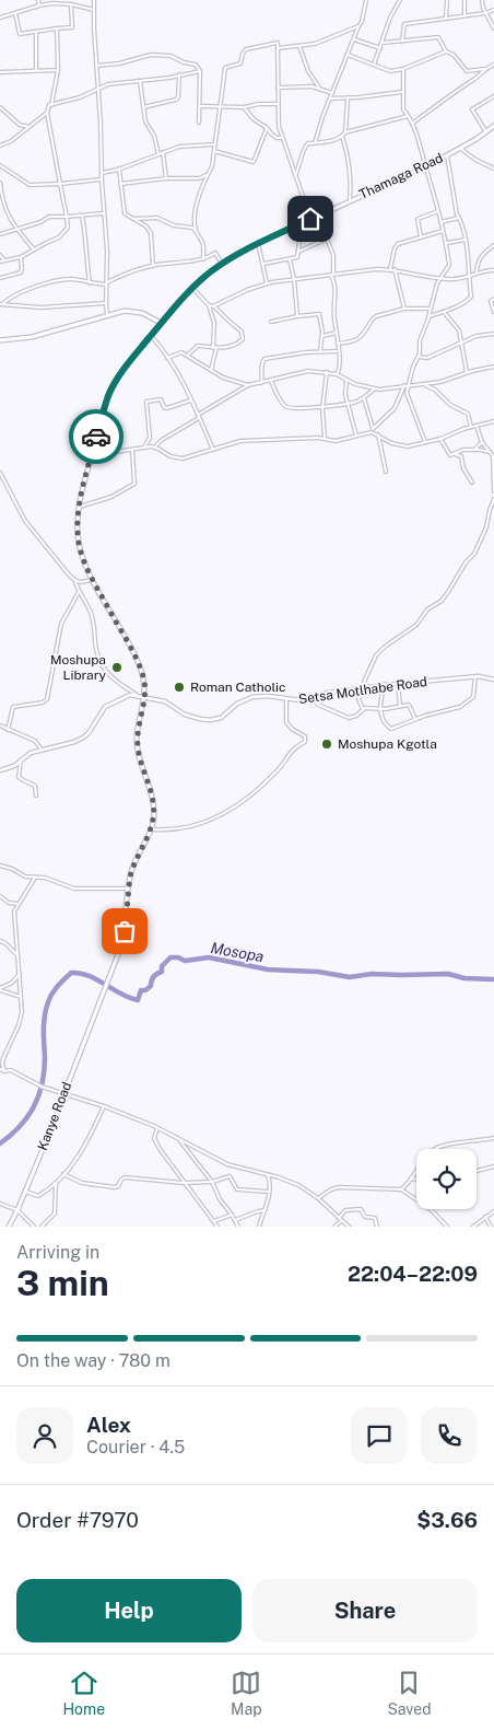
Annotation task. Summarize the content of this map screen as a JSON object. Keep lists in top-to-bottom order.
{
  "streets": {
    "main road": ["Thamaga Road", "Kanye Road"],
    "street": ["Setsa Motlhabe Road"]
  },
  "crossings": [
    ["Thamaga Road", "Setsa Motlhabe Road"]
  ],
  "water": ["Mosopa"],
  "places": ["Moshupa Library", "Roman Catholic", "Moshupa Kgotla"],
  "page": {
    "heading": ["3 min", "Arriving in", "22:04–22:09"],
    "panel": [
      "Alex",
      "Courier · 4.5",
      "Order #7970",
      "$3.66"
    ],
    "bar": "On the way · 780 m",
    "buttons": ["Help", "Share"],
    "tabs": ["Home", "Map", "Saved"]
  }
}
